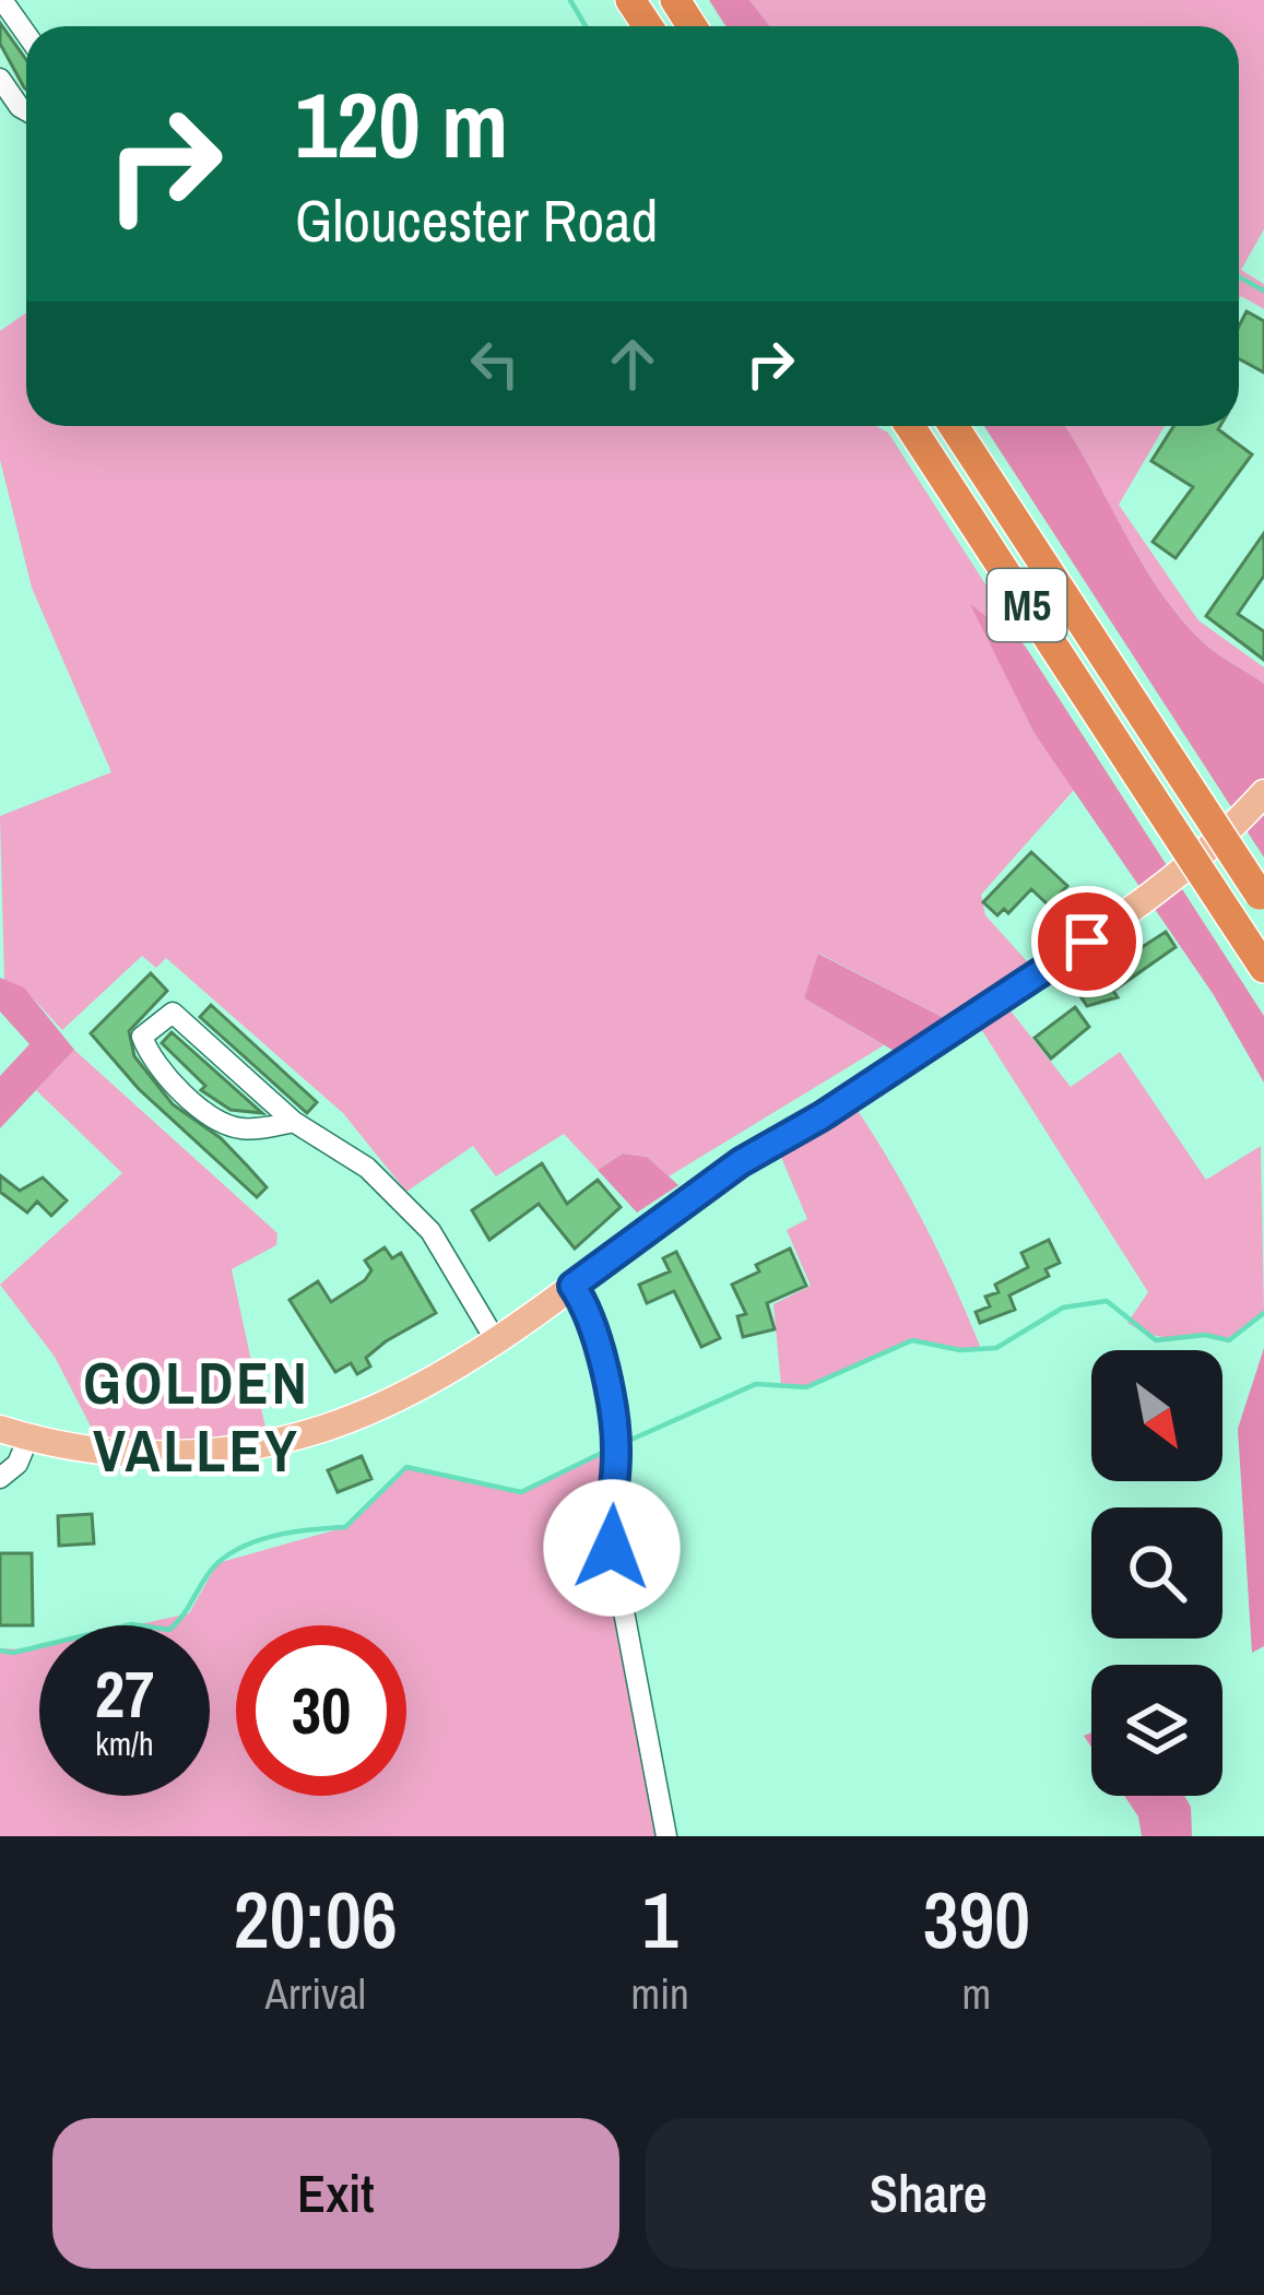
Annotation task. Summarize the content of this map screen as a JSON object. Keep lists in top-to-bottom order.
{
  "streets": {
    "highway": ["M5"]
  },
  "districts": ["GOLDEN VALLEY"],
  "north": "bottom right",
  "page": {
    "turn": ["120 m", "Gloucester Road"],
    "speed": "27 km/h",
    "limit": "30",
    "eta": [
      "20:06",
      "Arrival",
      "1",
      "min",
      "390",
      "m"
    ],
    "buttons": ["Exit", "Share"]
  }
}
